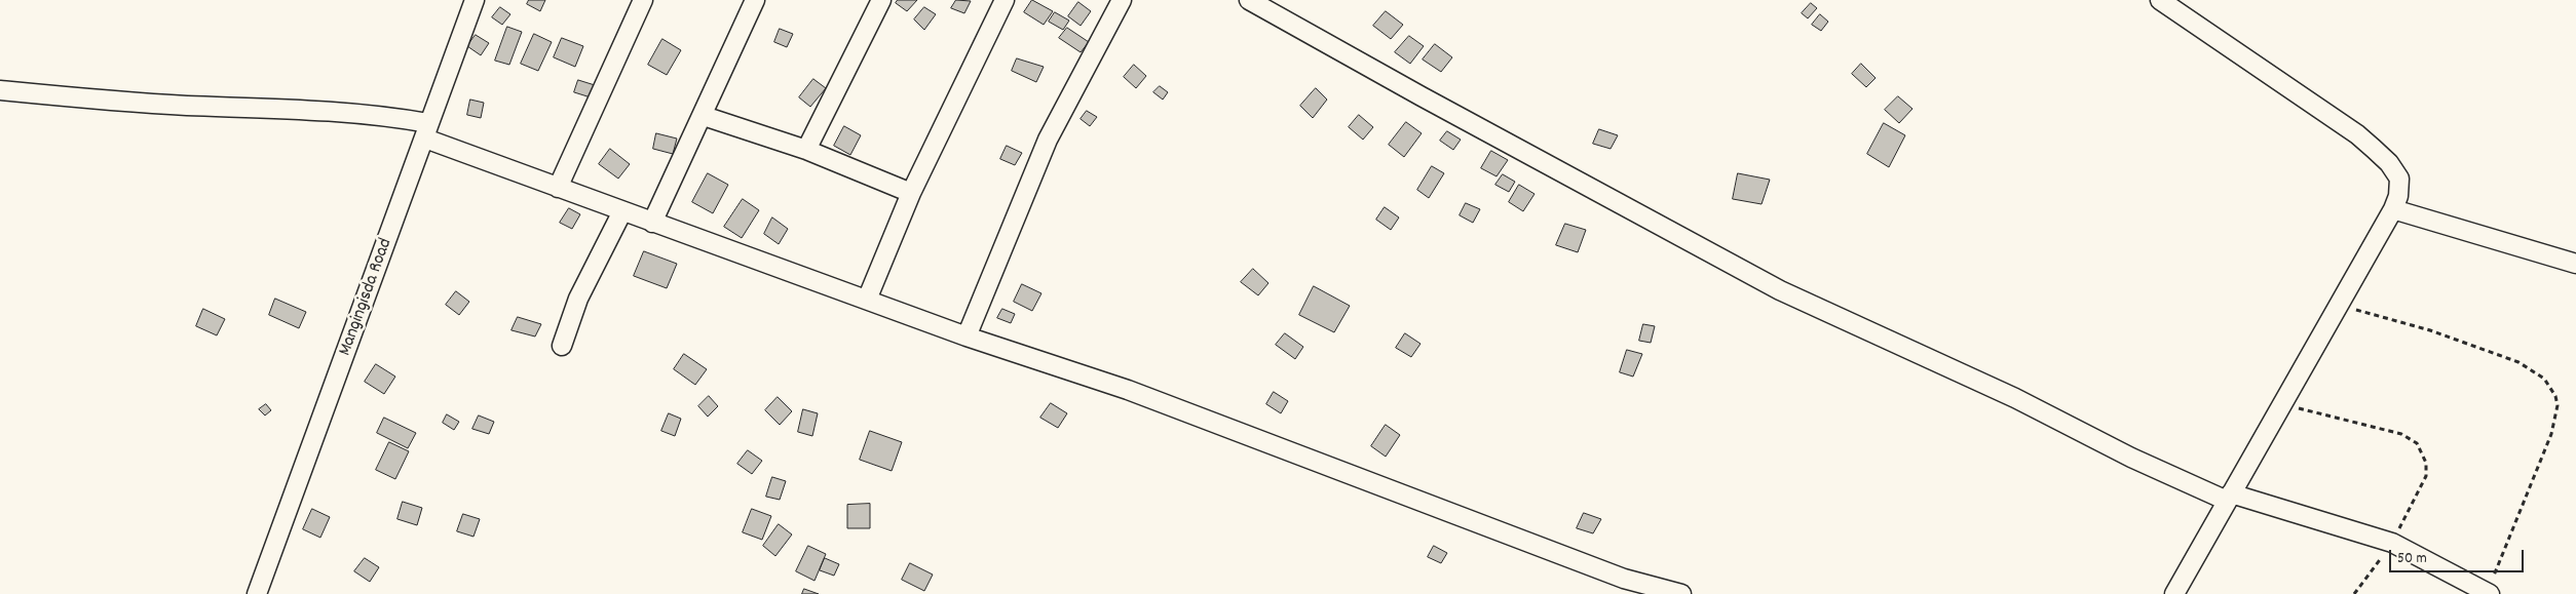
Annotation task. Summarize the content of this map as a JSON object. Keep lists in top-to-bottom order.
{
  "streets": {
    "street": ["Mangingisda Road"]
  },
  "scale_bar": "50 m"
}
